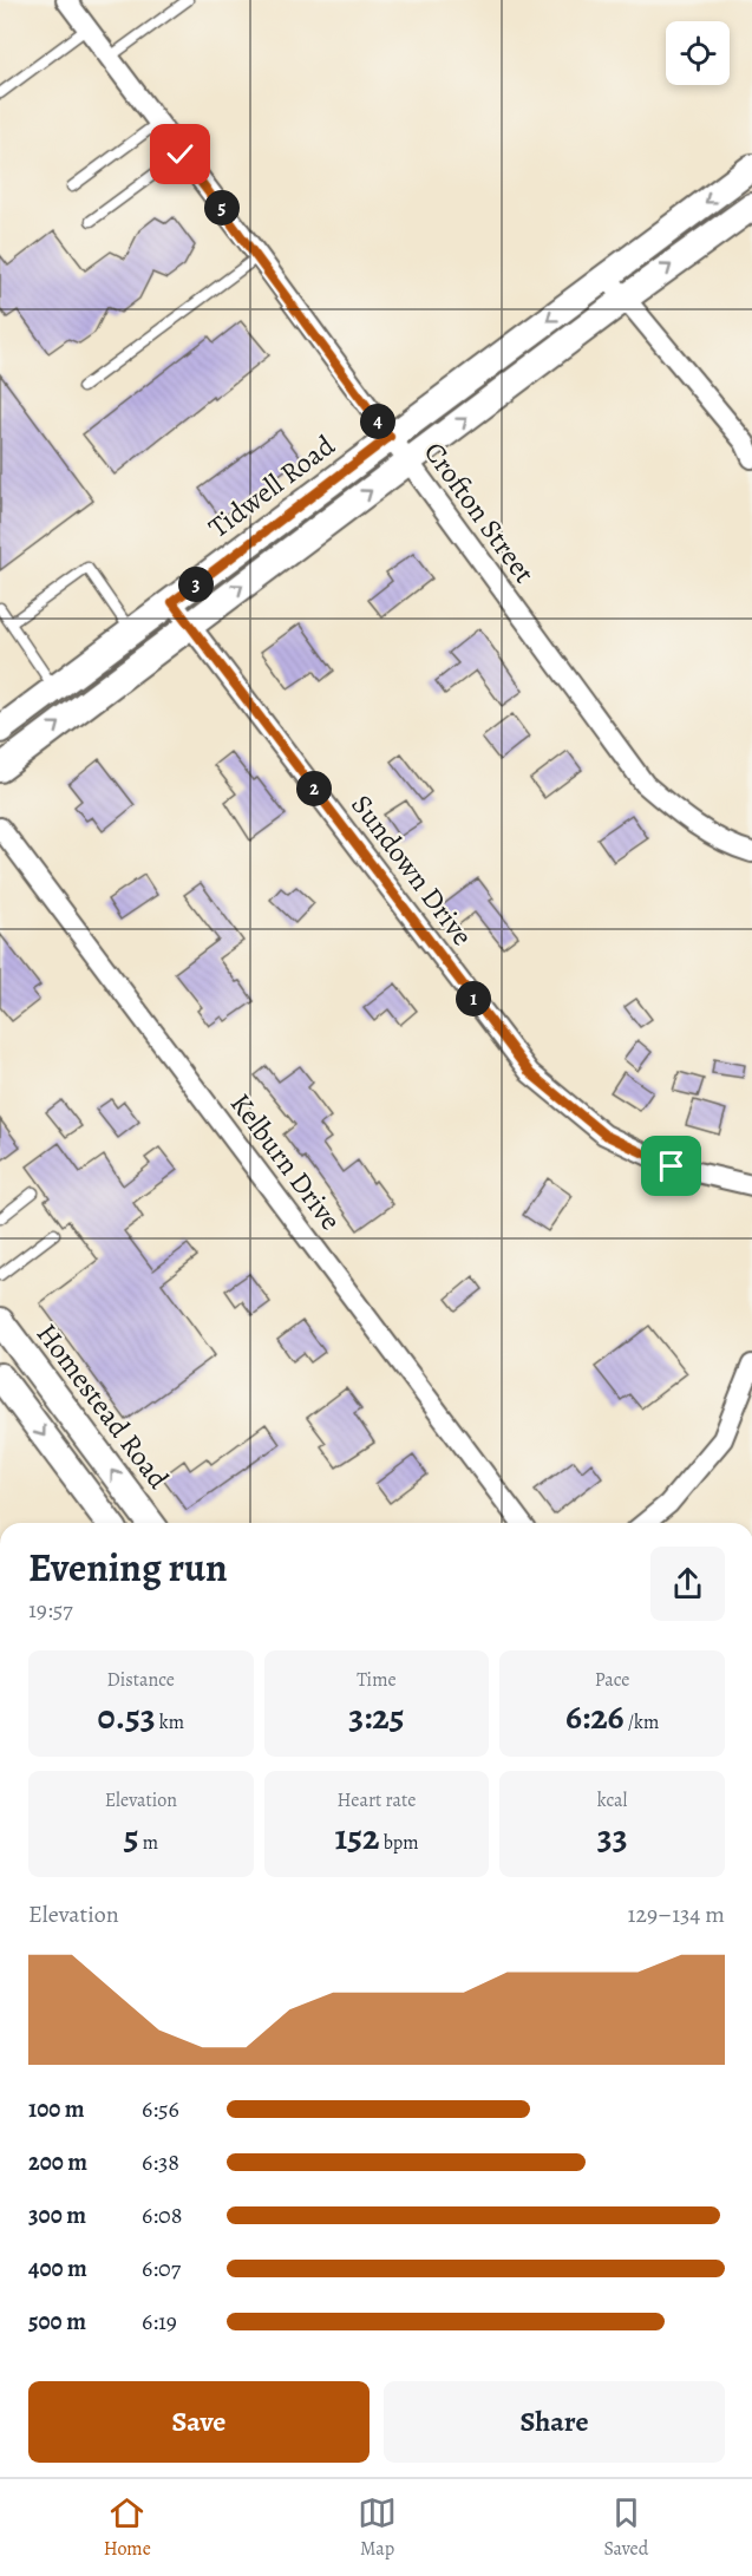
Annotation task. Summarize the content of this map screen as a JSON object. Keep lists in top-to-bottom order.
{
  "streets": {
    "main road": ["Tidwell Road", "Homestead Road"],
    "street": ["Crofton Street", "Sundown Drive", "Kelburn Drive"]
  },
  "crossings": [
    ["Tidwell Road", "Crofton Street"],
    ["Tidwell Road", "Sundown Drive"]
  ],
  "page": {
    "pins": [
      "5",
      "4",
      "3",
      "2",
      "1"
    ],
    "heading": ["Evening run", "19:57"],
    "stats": [
      ["Distance", "0.53 km"],
      ["Time", "3:25"],
      ["Pace", "6:26 /km"],
      ["Elevation", "5 m"],
      ["Heart rate", "152 bpm"],
      ["kcal", "33"]
    ],
    "chart": ["Elevation", "129–134 m"],
    "list": [
      {
        "name": "100 m",
        "note": "6:56"
      },
      {
        "name": "200 m",
        "note": "6:38"
      },
      {
        "name": "300 m",
        "note": "6:08"
      },
      {
        "name": "400 m",
        "note": "6:07"
      },
      {
        "name": "500 m",
        "note": "6:19"
      }
    ],
    "buttons": ["Save", "Share"],
    "tabs": ["Home", "Map", "Saved"]
  }
}
